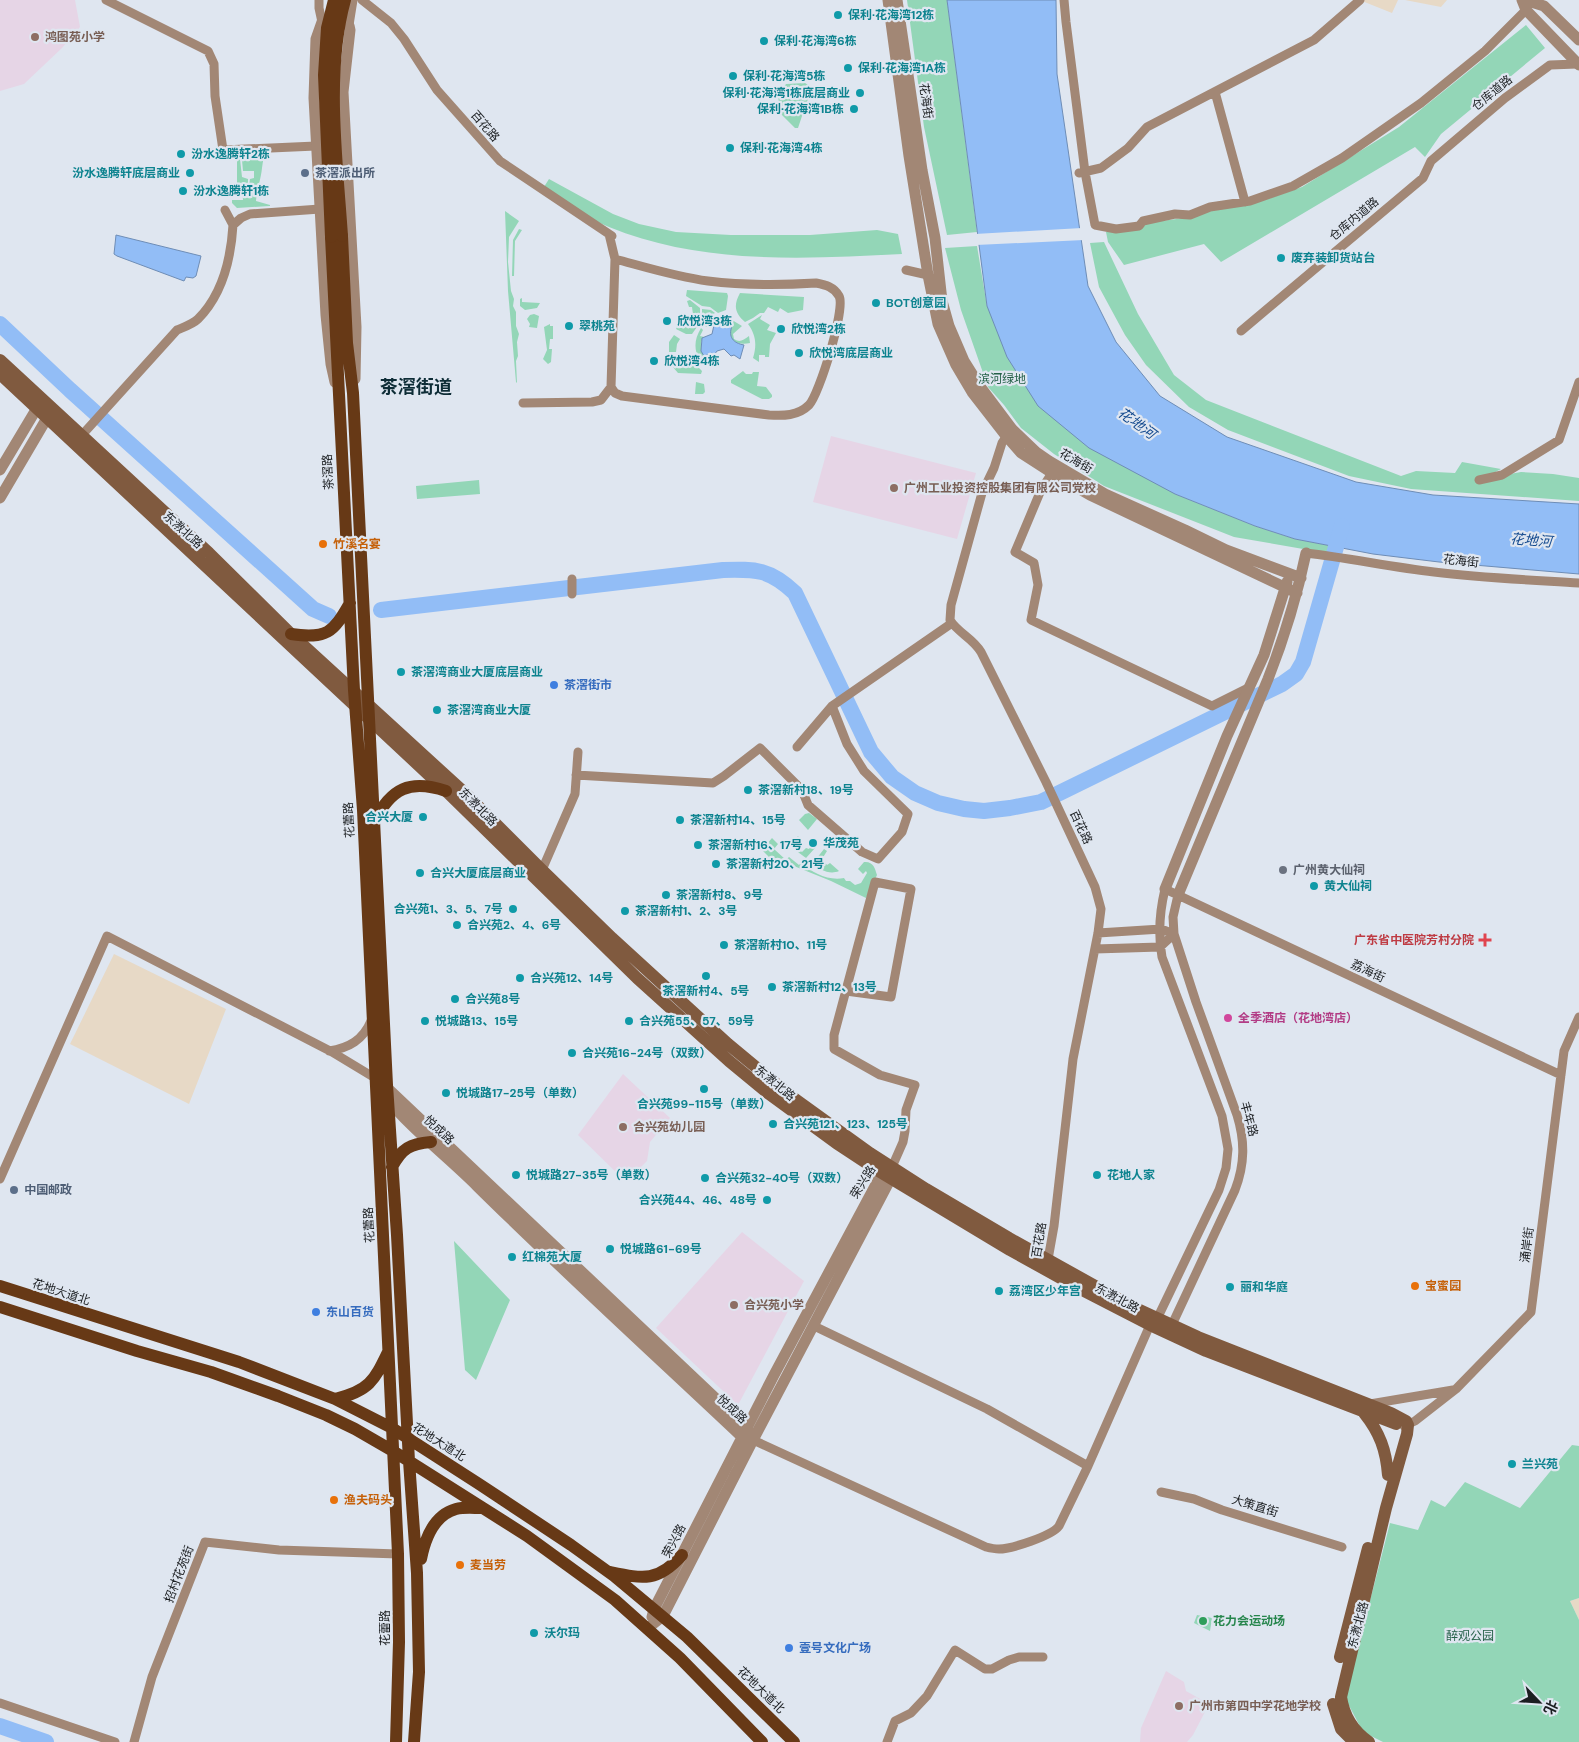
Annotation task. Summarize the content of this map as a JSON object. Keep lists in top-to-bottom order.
{
  "streets": {
    "main road": [
      "茶滘路",
      "东漖北路",
      "花蕾路",
      "花地大道北"
    ],
    "street": [
      "仓库道路",
      "花海街",
      "百花路",
      "仓库内道路",
      "荔海街",
      "丰年路",
      "悦成路",
      "荣兴路",
      "涌岸街",
      "大策直街",
      "招村花苑街"
    ]
  },
  "crossings": [
    ["仓库道路", "仓库内道路"],
    ["百花路", "东漖北路"],
    ["茶滘路", "东漖北路"],
    ["东漖北路", "花蕾路"],
    ["东漖北路", "丰年路"],
    ["东漖北路", "荣兴路"],
    ["东漖北路", "涌岸街"],
    ["花蕾路", "悦成路"],
    ["花蕾路", "花地大道北"],
    ["花蕾路", "招村花苑街"],
    ["荔海街", "丰年路"],
    ["荔海街", "涌岸街"],
    ["丰年路", "悦成路"],
    ["丰年路", "荣兴路"],
    ["悦成路", "荣兴路"],
    ["荣兴路", "花地大道北"]
  ],
  "districts": ["茶滘街道"],
  "water": ["花地河"],
  "parks": ["滨河绿地", "醉观公园"],
  "places": {
    "other": [
      "保利·花海湾12栋",
      "鸿图苑小学",
      "保利·花海湾6栋",
      "保利·花海湾1A栋",
      "保利·花海湾5栋",
      "保利·花海湾1栋底层商业",
      "保利·花海湾1B栋",
      "保利·花海湾4栋",
      "汾水逸腾轩2栋",
      "汾水逸腾轩底层商业",
      "茶滘派出所",
      "汾水逸腾轩1栋",
      "废弃装卸货站台",
      "BOT创意园",
      "欣悦湾3栋",
      "翠桃苑",
      "欣悦湾2栋",
      "欣悦湾底层商业",
      "欣悦湾4栋",
      "广州工业投资控股集团有限公司党校",
      "竹溪名宴",
      "茶滘湾商业大厦底层商业",
      "茶滘街市",
      "茶滘湾商业大厦",
      "茶滘新村18、19号",
      "合兴大厦",
      "茶滘新村14、15号",
      "华茂苑",
      "茶滘新村16、17号",
      "茶滘新村20、21号",
      "广州黄大仙祠",
      "合兴大厦底层商业",
      "黄大仙祠",
      "茶滘新村8、9号",
      "合兴苑1、3、5、7号",
      "茶滘新村1、2、3号",
      "合兴苑2、4、6号",
      "茶滘新村10、11号",
      "茶滘新村4、5号",
      "合兴苑12、14号",
      "茶滘新村12、13号",
      "合兴苑8号",
      "全季酒店（花地湾店）",
      "悦城路13、15号",
      "合兴苑55、57、59号",
      "合兴苑16-24号（双数）",
      "合兴苑99-115号（单数）",
      "悦城路17-25号（单数）",
      "合兴苑121、123、125号",
      "合兴苑幼儿园",
      "悦城路27-35号（单数）",
      "花地人家",
      "合兴苑32-40号（双数）",
      "中国邮政",
      "合兴苑44、46、48号",
      "悦城路61-69号",
      "红棉苑大厦",
      "宝蜜园",
      "丽和华庭",
      "荔湾区少年宫",
      "合兴苑小学",
      "东山百货",
      "兰兴苑",
      "渔夫码头",
      "麦当劳",
      "花力会运动场",
      "沃尔玛",
      "壹号文化广场",
      "广州市第四中学花地学校"
    ],
    "health": ["广东省中医院芳村分院"]
  },
  "north": "bottom right"
}
